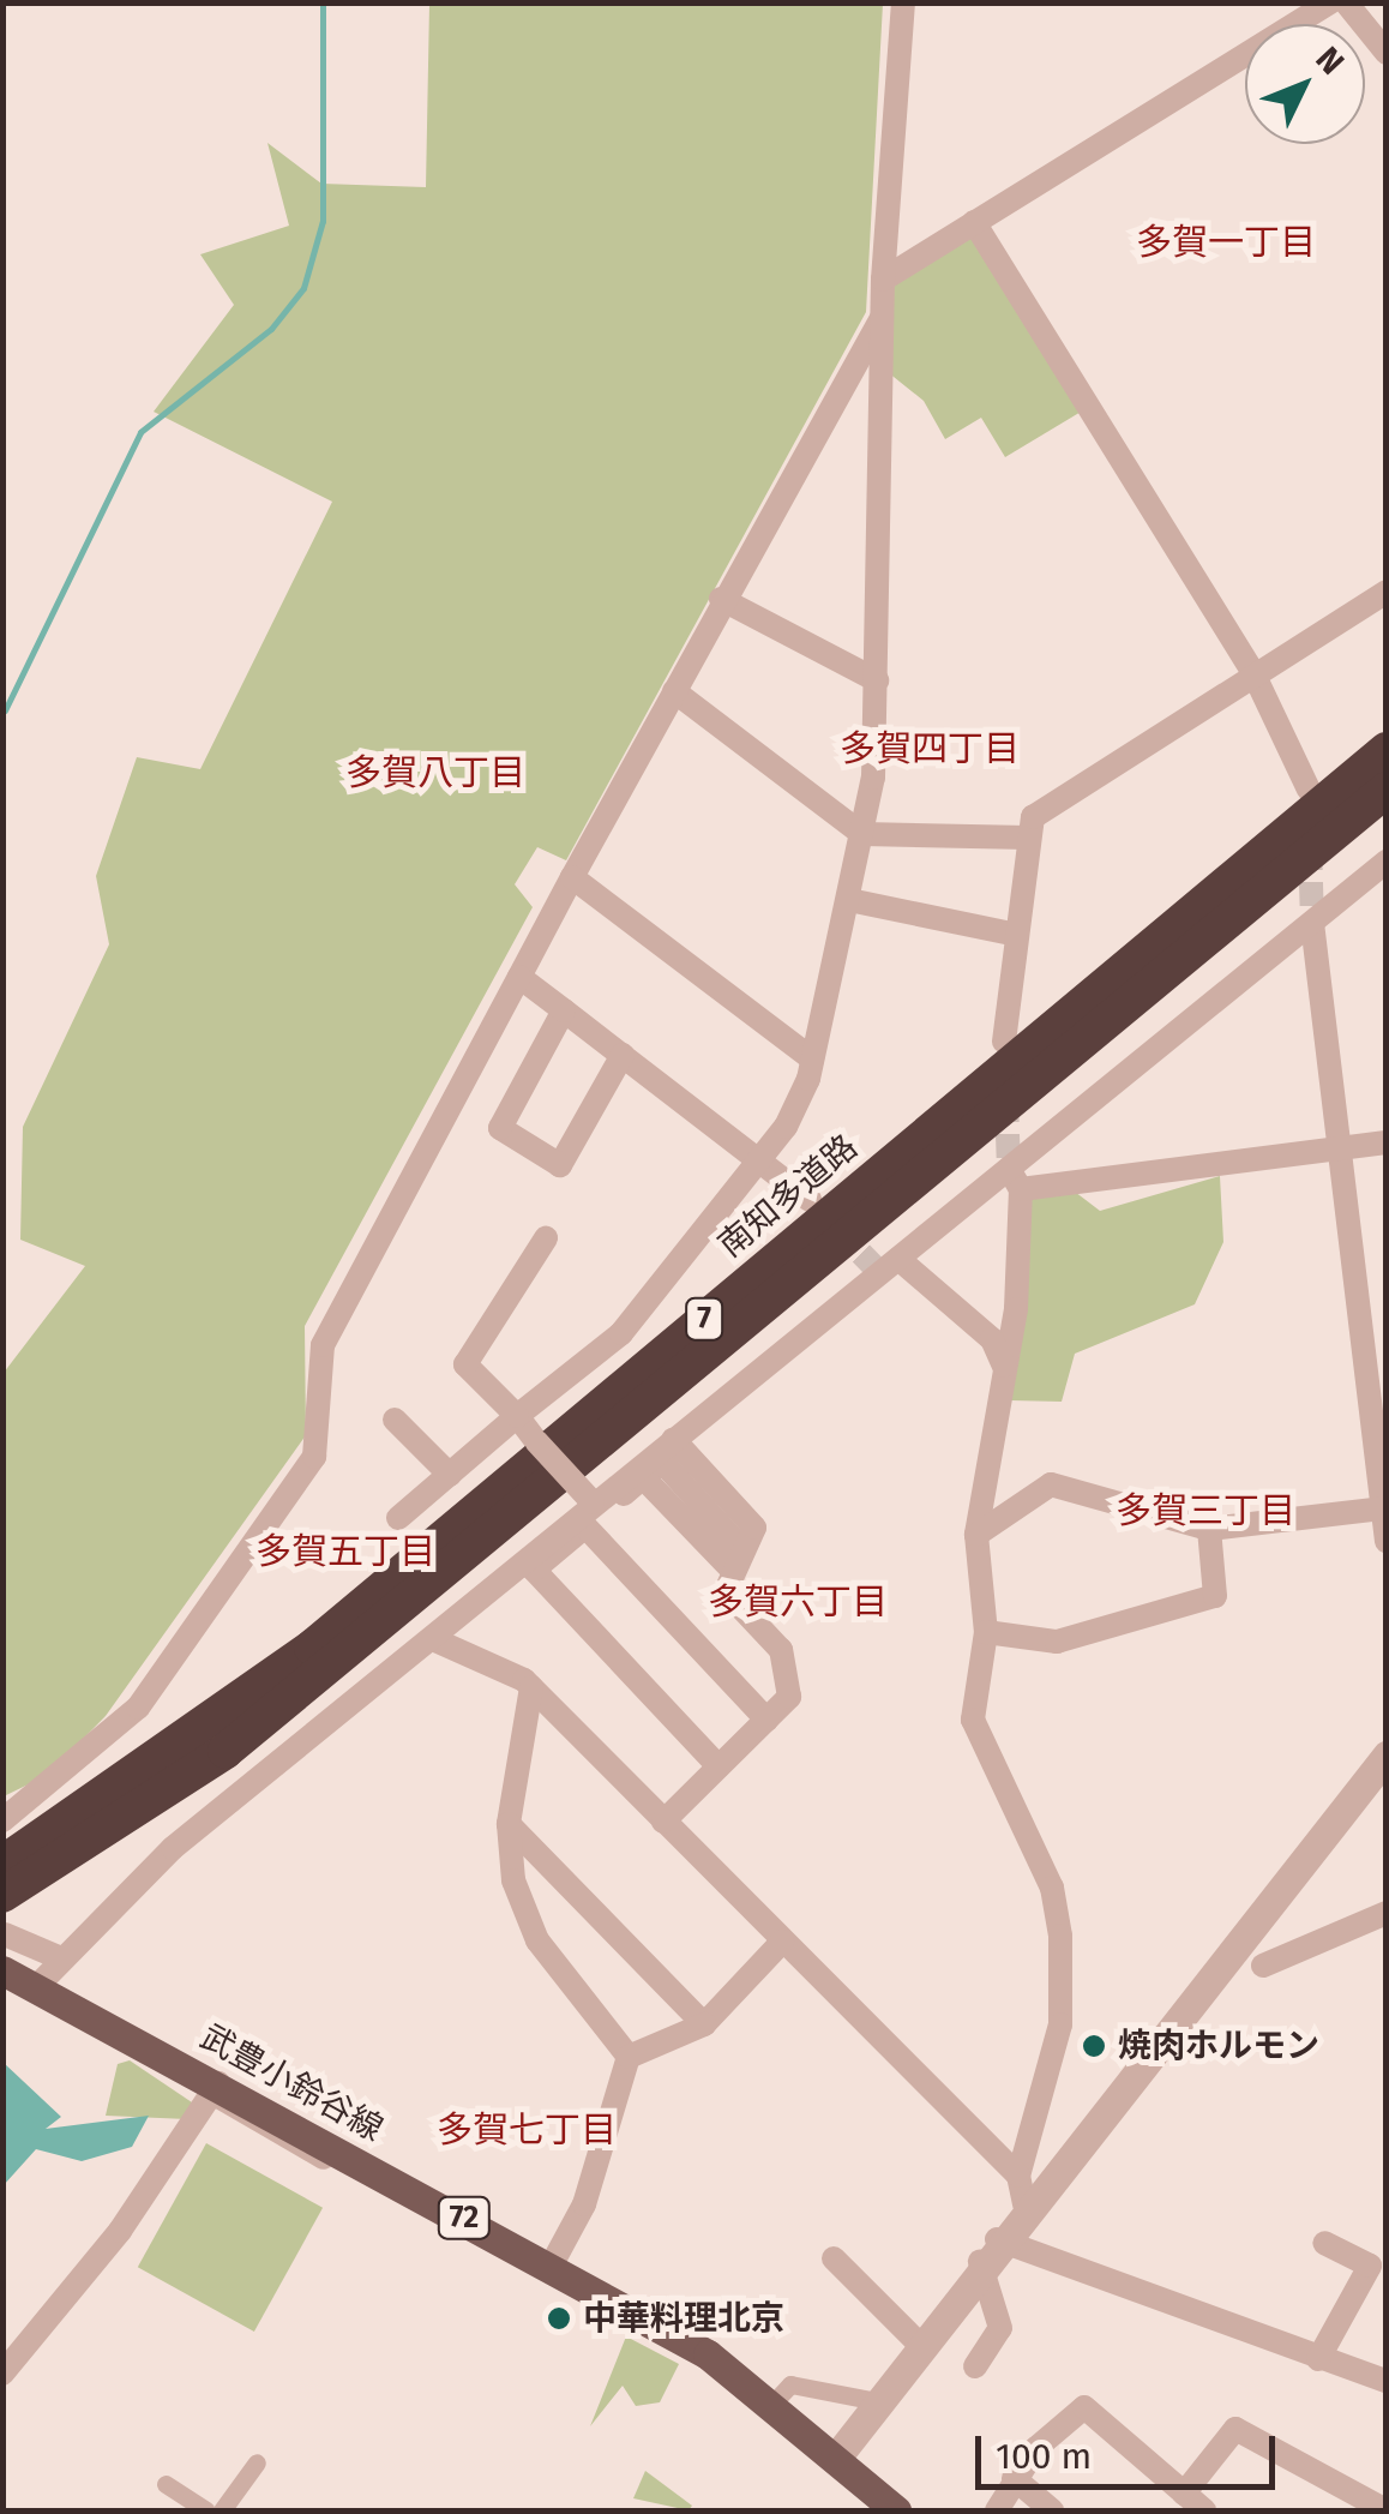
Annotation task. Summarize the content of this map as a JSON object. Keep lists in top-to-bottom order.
{
  "streets": {
    "highway": ["南知多道路", "7"],
    "main road": ["武豊小鈴谷線", "72"]
  },
  "districts": [
    "多賀一丁目",
    "多賀四丁目",
    "多賀八丁目",
    "多賀三丁目",
    "多賀五丁目",
    "多賀六丁目",
    "多賀七丁目"
  ],
  "places": ["焼肉ホルモン", "中華料理北京"],
  "scale_bar": "100 m",
  "north": "top right"
}
